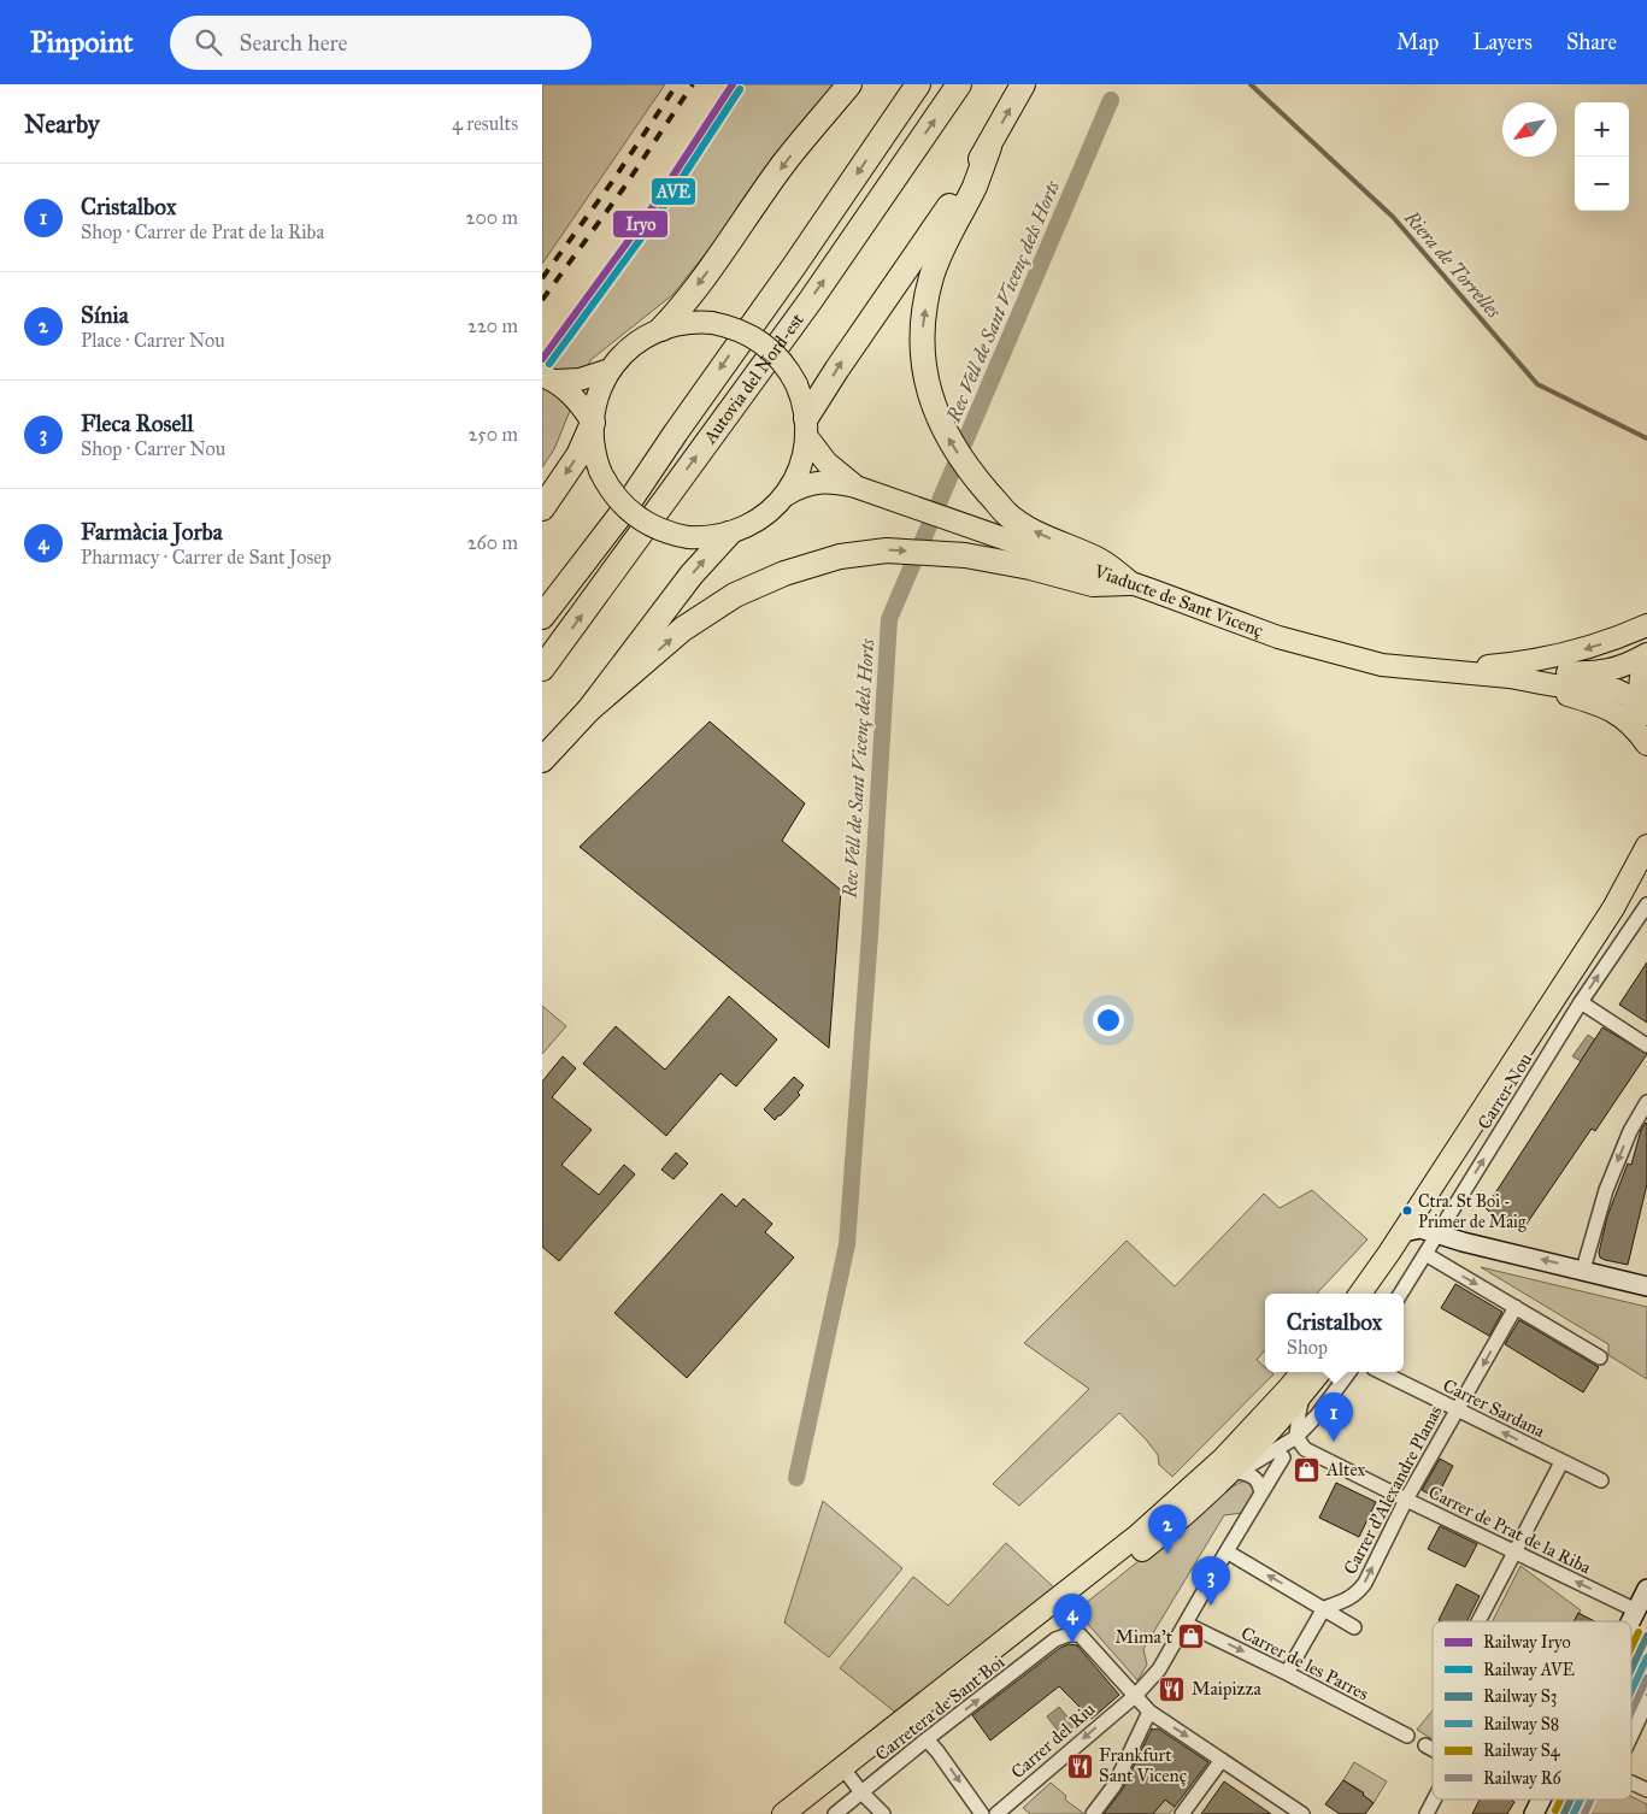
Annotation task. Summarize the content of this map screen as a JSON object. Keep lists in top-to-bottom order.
{
  "streets": {
    "highway": ["Autovia del Nord-est"],
    "main road": ["Viaducte de Sant Vicenç"],
    "street": [
      "Carrer Nou",
      "Carrer Sardana",
      "Carrer d'Alexandre Planas",
      "Carrer de Prat de la Riba",
      "Carrer de les Parres",
      "Carretera de Sant Boi",
      "Carrer del Riu"
    ]
  },
  "crossings": [
    ["Carrer Sardana", "Carrer d'Alexandre Planas"],
    ["Carrer d'Alexandre Planas", "Carrer de Prat de la Riba"],
    ["Carretera de Sant Boi", "Carrer del Riu"]
  ],
  "one_way": ["Carrer Nou", "Carrer de Prat de la Riba"],
  "water": ["Riera de Torrelles", "Rec Vell de Sant Vicenç dels Horts"],
  "places": {
    "other": ["Ctra. St Boi - Primer de Maig"],
    "shop": ["Altex", "Mima't"],
    "restaurant": ["Maipizza", "Frankfurt Sant Vicenç"]
  },
  "lines": [
    "rail line Iryo",
    "rail line AVE",
    "rail line S4",
    "rail line S3",
    "rail line S8",
    "rail line R6"
  ],
  "legend": [
    "Railway Iryo",
    "Railway AVE",
    "Railway S3",
    "Railway S8",
    "Railway S4",
    "Railway R6"
  ],
  "north": "bottom left",
  "page": {
    "header": "Pinpoint",
    "search": "Search here",
    "nav": ["Map", "Layers", "Share"],
    "heading": ["Nearby", "4 results"],
    "map_buttons": ["+", "−"],
    "list": [
      {
        "mark": "1",
        "name": "Cristalbox",
        "note": "Shop · Carrer de Prat de la Riba",
        "value": "200 m"
      },
      {
        "mark": "2",
        "name": "Sínia",
        "note": "Place · Carrer Nou",
        "value": "220 m"
      },
      {
        "mark": "3",
        "name": "Fleca Rosell",
        "note": "Shop · Carrer Nou",
        "value": "250 m"
      },
      {
        "mark": "4",
        "name": "Farmàcia Jorba",
        "note": "Pharmacy · Carrer de Sant Josep",
        "value": "260 m"
      }
    ],
    "popup": ["Cristalbox", "Shop"],
    "pins": [
      "1",
      "2",
      "3",
      "4"
    ]
  }
}
